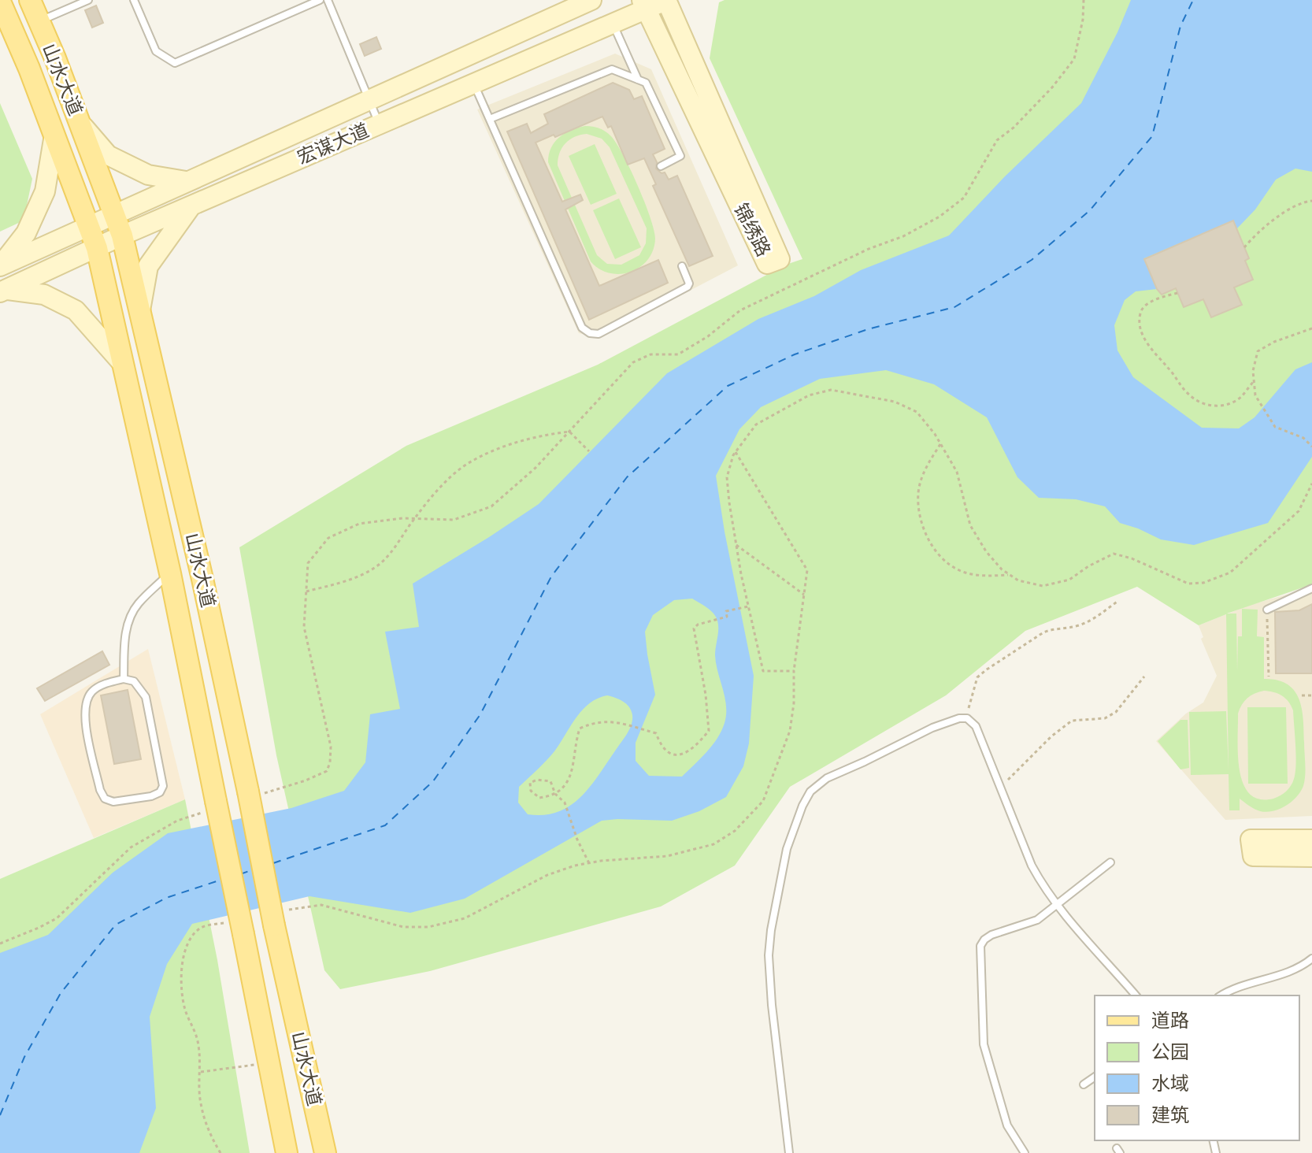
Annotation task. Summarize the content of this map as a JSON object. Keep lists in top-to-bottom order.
{
  "streets": {
    "main road": ["山水大道", "宏谋大道", "锦绣路"]
  },
  "crossings": [
    ["山水大道", "宏谋大道"],
    ["宏谋大道", "锦绣路"]
  ],
  "legend": [
    "道路",
    "公园",
    "水域",
    "建筑"
  ]
}
